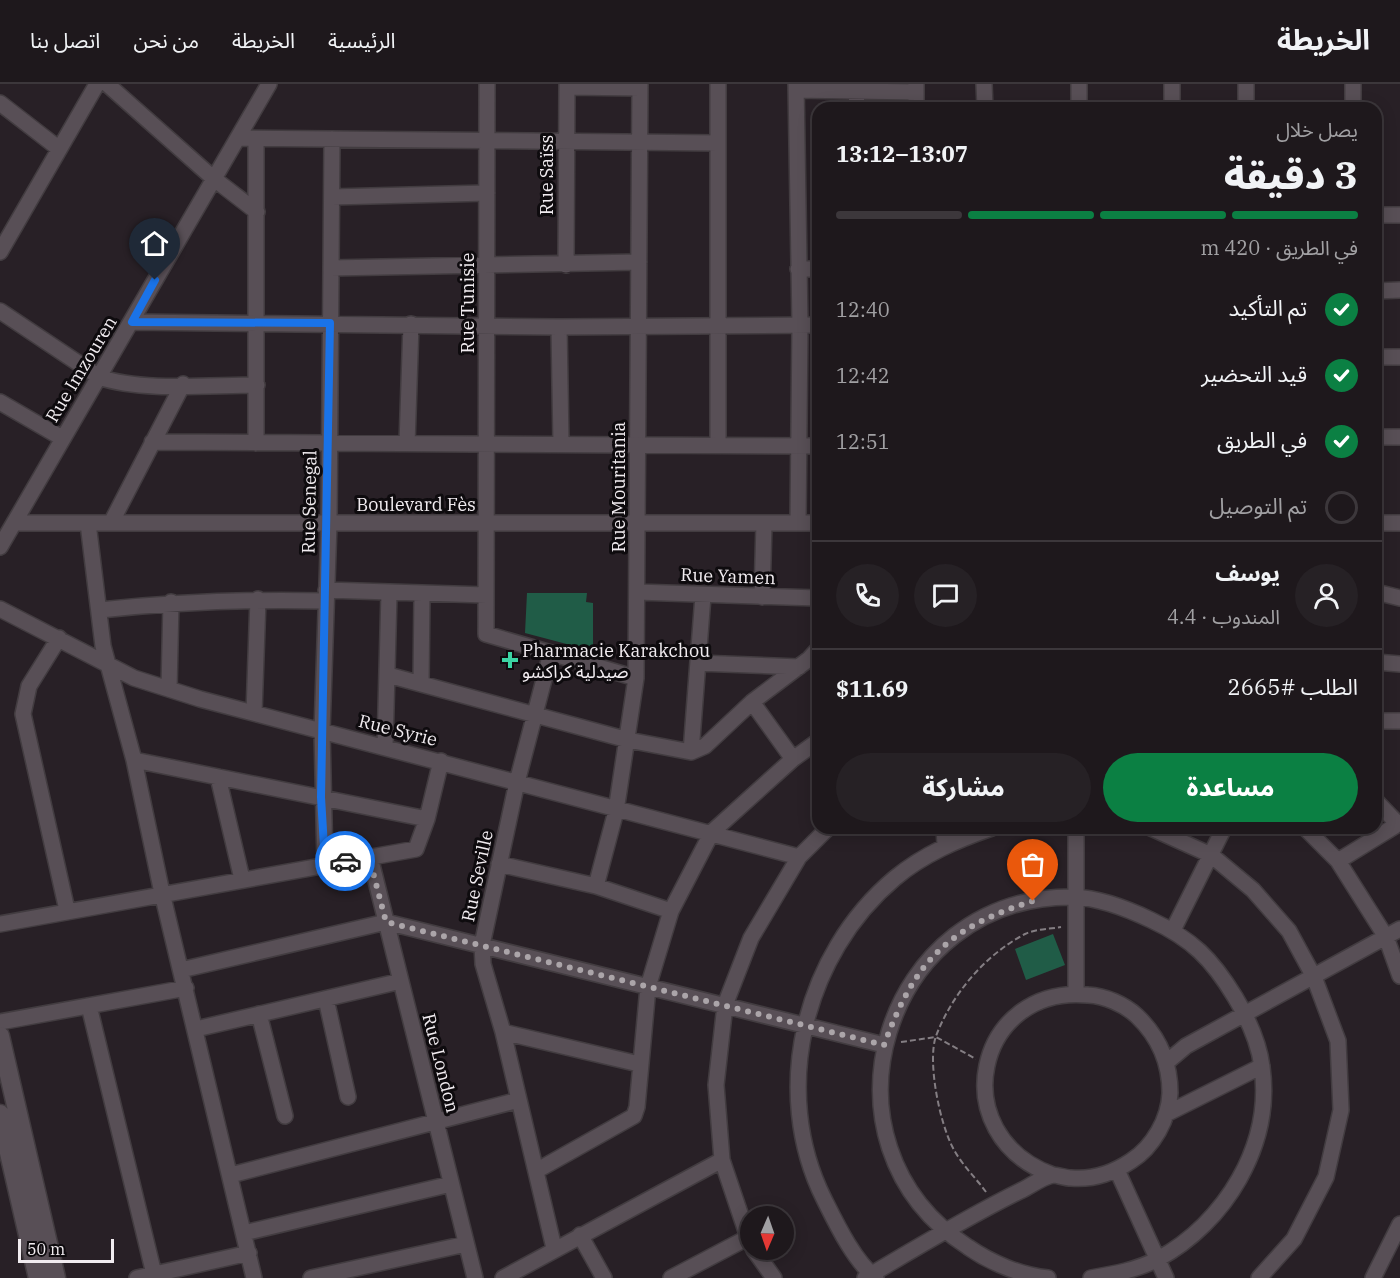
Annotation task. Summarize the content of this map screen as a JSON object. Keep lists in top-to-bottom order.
{
  "streets": {
    "street": [
      "Rue Saïss",
      "Rue Tunisie",
      "Rue Imzouren",
      "Rue Mouritania",
      "Rue Senegal",
      "Boulevard Fès",
      "Rue Yamen",
      "Rue Syrie",
      "Rue Seville",
      "Rue London"
    ]
  },
  "crossings": [
    ["Rue Tunisie", "Boulevard Fès"],
    ["Rue Tunisie", "Rue Seville"],
    ["Rue Imzouren", "Boulevard Fès"],
    ["Rue Mouritania", "Boulevard Fès"],
    ["Rue Mouritania", "Rue Yamen"],
    ["Rue Mouritania", "Rue Syrie"],
    ["Rue Senegal", "Boulevard Fès"],
    ["Rue Senegal", "Rue Syrie"],
    ["Rue Syrie", "Rue Seville"]
  ],
  "places": {
    "health": ["Pharmacie Karakchou صيدلية كراكشو"]
  },
  "scale_bar": "50 m",
  "north": "bottom",
  "page": {
    "header": "الخريطة",
    "nav": [
      "الرئيسية",
      "الخريطة",
      "من نحن",
      "اتصل بنا"
    ],
    "heading": ["3 دقيقة", "يصل خلال", "13:07–13:12"],
    "panel": [
      "يوسف",
      "المندوب · 4.4",
      "الطلب #2665",
      "$11.69"
    ],
    "bar": "في الطريق · 420 m",
    "list": [
      ["تم التأكيد", "12:40"],
      ["قيد التحضير", "12:42"],
      ["في الطريق", "12:51"],
      "تم التوصيل"
    ],
    "buttons": ["مساعدة", "مشاركة"],
    "scale": "50 m"
  }
}
